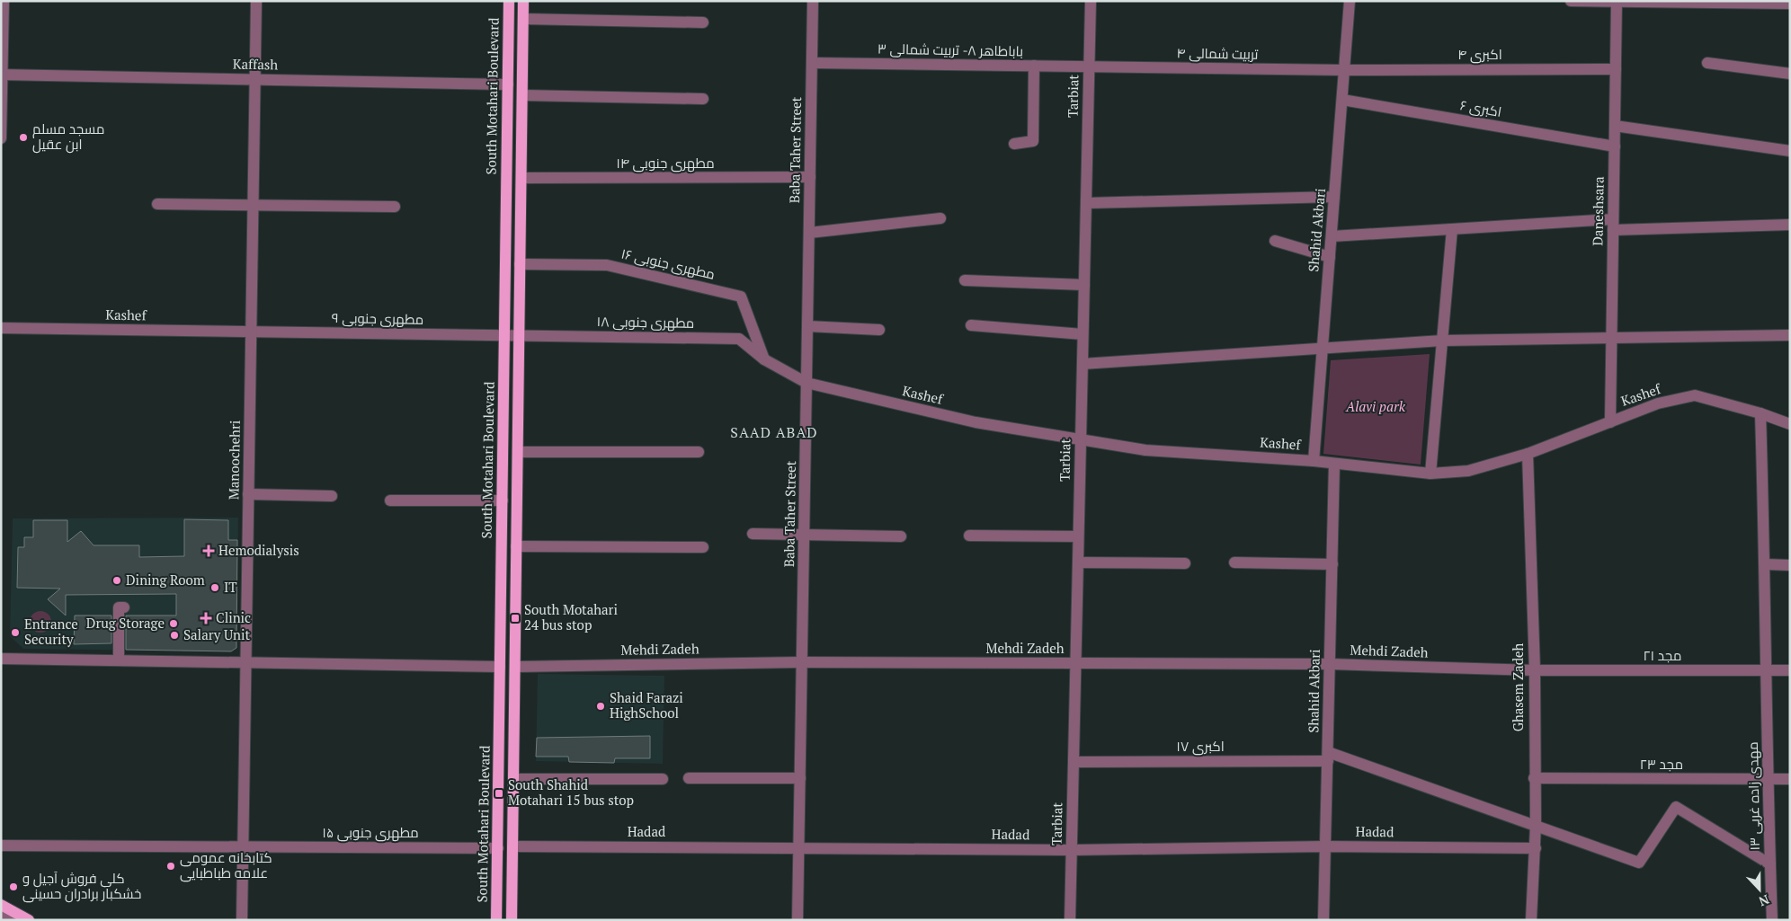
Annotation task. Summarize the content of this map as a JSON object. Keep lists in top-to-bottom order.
{
  "streets": {
    "main road": ["South Motahari Boulevard"],
    "street": [
      "باباطاهر ۸- تربیت شمالی ۳",
      "تربیت شمالی ۴",
      "اکبری ۴",
      "Kaffash",
      "Tarbiat",
      "اکبری ۶",
      "Baba Taher Street",
      "مطهری جنوبی ۱۴",
      "Daneshsara",
      "Shahid Akbari",
      "مطهری جنوبی ۱۶",
      "Kashef",
      "مطهری جنوبی ۹",
      "مطهری جنوبی ۱۸",
      "Manoochehri",
      "Mehdi Zadeh",
      "مجد ۲۱",
      "Ghasem Zadeh",
      "اکبری ۱۷",
      "مجد ۲۳",
      "مهدی زاده غربی ۱۳",
      "Hadad",
      "مطهری جنوبی ۱۵"
    ]
  },
  "crossings": [
    ["باباطاهر ۸- تربیت شمالی ۳", "تربیت شمالی ۴"],
    ["باباطاهر ۸- تربیت شمالی ۳", "Tarbiat"],
    ["باباطاهر ۸- تربیت شمالی ۳", "Baba Taher Street"],
    ["تربیت شمالی ۴", "اکبری ۴"],
    ["تربیت شمالی ۴", "Tarbiat"],
    ["تربیت شمالی ۴", "Shahid Akbari"],
    ["اکبری ۴", "Daneshsara"],
    ["اکبری ۴", "Shahid Akbari"],
    ["Kaffash", "South Motahari Boulevard"],
    ["Kaffash", "Manoochehri"],
    ["South Motahari Boulevard", "مطهری جنوبی ۹"],
    ["South Motahari Boulevard", "مطهری جنوبی ۱۵"],
    ["Tarbiat", "Kashef"],
    ["Tarbiat", "Mehdi Zadeh"],
    ["Tarbiat", "اکبری ۱۷"],
    ["Tarbiat", "Hadad"],
    ["اکبری ۶", "Daneshsara"],
    ["اکبری ۶", "Shahid Akbari"],
    ["Baba Taher Street", "مطهری جنوبی ۱۴"],
    ["Baba Taher Street", "Kashef"],
    ["Baba Taher Street", "Mehdi Zadeh"],
    ["Baba Taher Street", "Hadad"],
    ["Daneshsara", "Kashef"],
    ["Shahid Akbari", "Kashef"],
    ["Shahid Akbari", "Mehdi Zadeh"],
    ["Shahid Akbari", "اکبری ۱۷"],
    ["Shahid Akbari", "Hadad"],
    ["مطهری جنوبی ۱۶", "Kashef"],
    ["مطهری جنوبی ۱۶", "مطهری جنوبی ۱۸"],
    ["Kashef", "مطهری جنوبی ۹"],
    ["Kashef", "مطهری جنوبی ۱۸"],
    ["Kashef", "Manoochehri"],
    ["Kashef", "Ghasem Zadeh"],
    ["Kashef", "مهدی زاده غربی ۱۳"],
    ["مطهری جنوبی ۹", "مطهری جنوبی ۱۸"],
    ["مطهری جنوبی ۹", "Manoochehri"],
    ["Manoochehri", "مطهری جنوبی ۱۵"],
    ["Mehdi Zadeh", "مجد ۲۱"],
    ["Mehdi Zadeh", "Ghasem Zadeh"],
    ["مجد ۲۱", "Ghasem Zadeh"],
    ["مجد ۲۱", "مهدی زاده غربی ۱۳"],
    ["Ghasem Zadeh", "اکبری ۱۷"],
    ["Ghasem Zadeh", "مجد ۲۳"],
    ["Ghasem Zadeh", "Hadad"],
    ["اکبری ۱۷", "مهدی زاده غربی ۱۳"],
    ["مجد ۲۳", "مهدی زاده غربی ۱۳"]
  ],
  "districts": ["SAAD ABAD"],
  "parks": ["Alavi park"],
  "places": {
    "other": [
      "مسجد مسلم ابن عقیل",
      "Dining Room",
      "IT",
      "Drug Storage",
      "Entrance Security",
      "Salary Unit",
      "Shaid Farazi HighSchool",
      "کتابخانه عمومی علامه طباطبایی",
      "کلی فروش آجیل و خشکبار برادران حسینی"
    ],
    "health": ["Hemodialysis", "Clinic"],
    "transit": ["South Motahari 24 bus stop", "South Shahid Motahari 15 bus stop"]
  },
  "north": "bottom"
}
